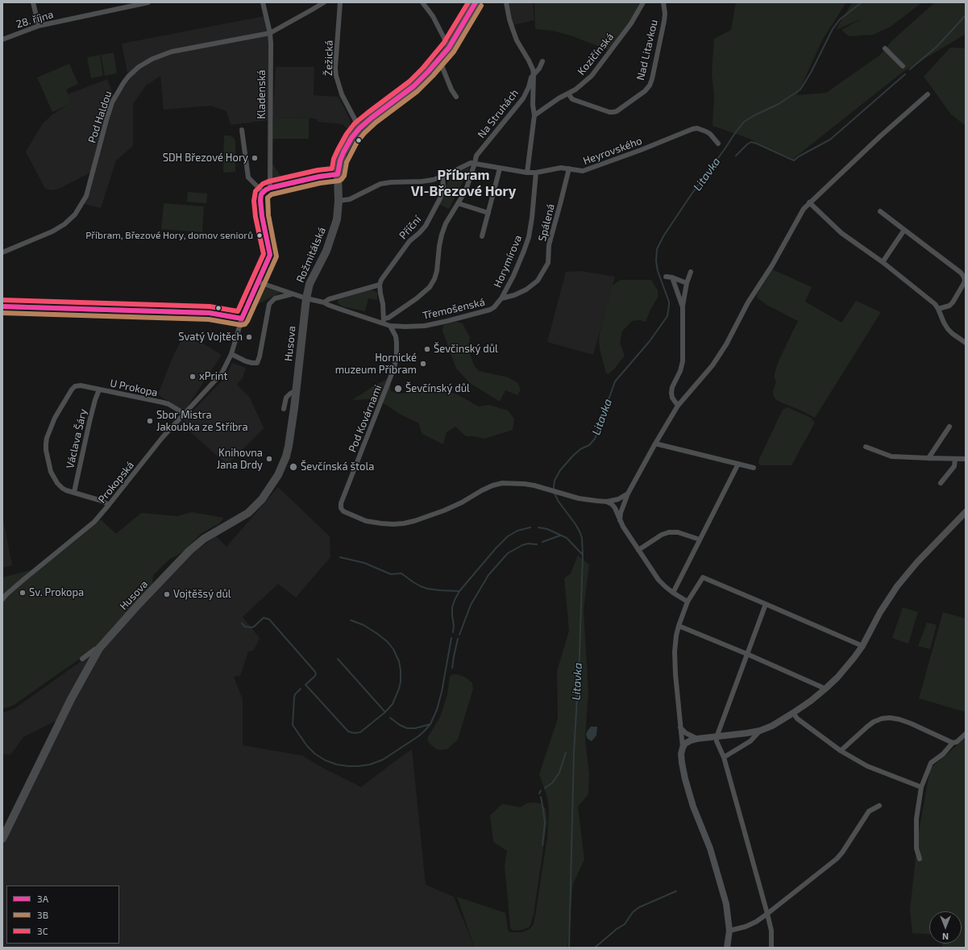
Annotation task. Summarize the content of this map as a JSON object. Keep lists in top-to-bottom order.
{
  "streets": {
    "main road": ["Rožmitálská", "Husova"],
    "street": [
      "28. října",
      "Nad Litavkou",
      "Kozičínská",
      "Žežická",
      "Kladenská",
      "Na Struhách",
      "Pod Haldou",
      "Heyrovského",
      "Spálená",
      "Příční",
      "Horymírova",
      "Třemošenská",
      "U Prokopa",
      "Pod Kovárnami",
      "Václava Šáry",
      "Prokopská"
    ]
  },
  "crossings": [
    ["Nad Litavkou", "Kozičínská"],
    ["Kozičínská", "Na Struhách"],
    ["Žežická", "Rožmitálská"],
    ["Kladenská", "Pod Haldou"],
    ["Na Struhách", "Heyrovského"],
    ["Na Struhách", "Třemošenská"],
    ["Heyrovského", "Spálená"],
    ["Heyrovského", "Horymírova"],
    ["Spálená", "Třemošenská"],
    ["Rožmitálská", "Třemošenská"],
    ["Rožmitálská", "Husova"],
    ["Horymírova", "Třemošenská"],
    ["Třemošenská", "Husova"],
    ["Třemošenská", "Pod Kovárnami"],
    ["Třemošenská", "Prokopská"],
    ["U Prokopa", "Václava Šáry"],
    ["U Prokopa", "Prokopská"]
  ],
  "districts": ["Příbram VI-Březové Hory"],
  "water": ["Litavka"],
  "places": [
    "SDH Březové Hory",
    "Příbram, Březové Hory, domov seniorů",
    "Svatý Vojtěch",
    "Ševčinský důl",
    "Hornické muzeum Příbram",
    "xPrint",
    "Ševčínský důl",
    "Sbor Mistra Jakoubka ze Stříbra",
    "Knihovna Jana Drdy",
    "Ševčínská štola",
    "Sv. Prokopa",
    "Vojtěšsý důl"
  ],
  "lines": ["transit line 3A", "transit line 3C", "transit line 3B"],
  "legend": ["3A", "3B", "3C"],
  "north": "bottom"
}
